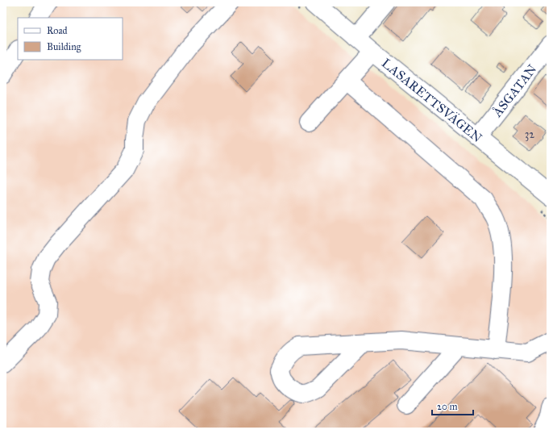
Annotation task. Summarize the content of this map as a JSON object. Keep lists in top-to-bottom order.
{
  "streets": {
    "street": ["ÅSGATAN", "LASARETTSVÄGEN"]
  },
  "crossings": [
    ["ÅSGATAN", "LASARETTSVÄGEN"]
  ],
  "house_numbers": ["32"],
  "legend": ["Road", "Building"],
  "scale_bar": "20 m"
}
